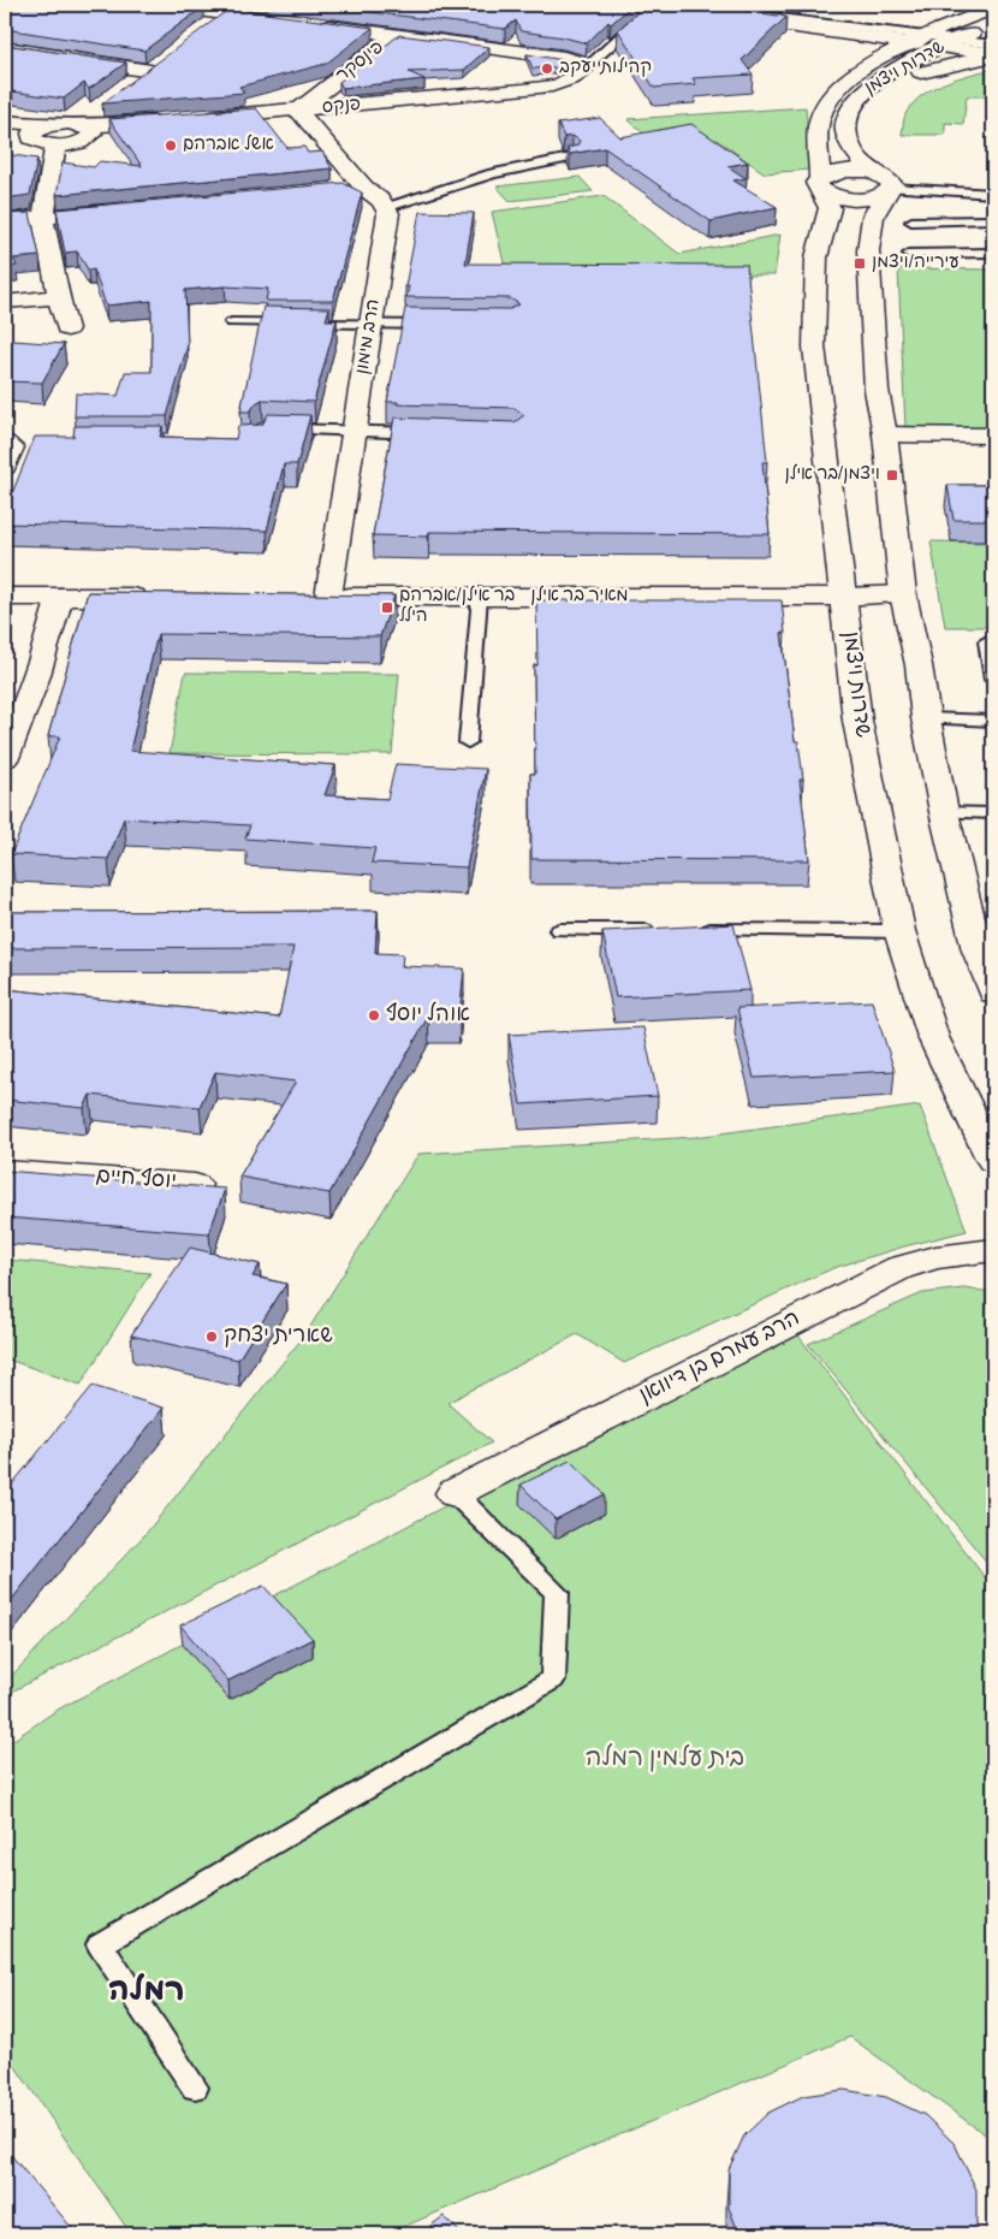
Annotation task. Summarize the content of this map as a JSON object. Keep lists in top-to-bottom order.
{
  "streets": {
    "street": [
      "פינסקר",
      "שדרות ויצמן",
      "פנקס",
      "הרב מימון",
      "מאיר בר אילן",
      "יוסף חיים",
      "הרב עמרם בן דיוואן"
    ]
  },
  "crossings": [
    ["פינסקר", "פנקס"],
    ["שדרות ויצמן", "מאיר בר אילן"],
    ["הרב מימון", "מאיר בר אילן"]
  ],
  "districts": ["רמלה"],
  "parks": ["בית עלמין רמלה"],
  "places": {
    "other": [
      "קהילות יעקב",
      "אשל אברהם",
      "אוהל יוסף",
      "שארית יצחק"
    ],
    "transit": ["עירייה/ויצמן", "ויצמן/בר אילן", "בר אילן/אברהם הילל"]
  }
}
